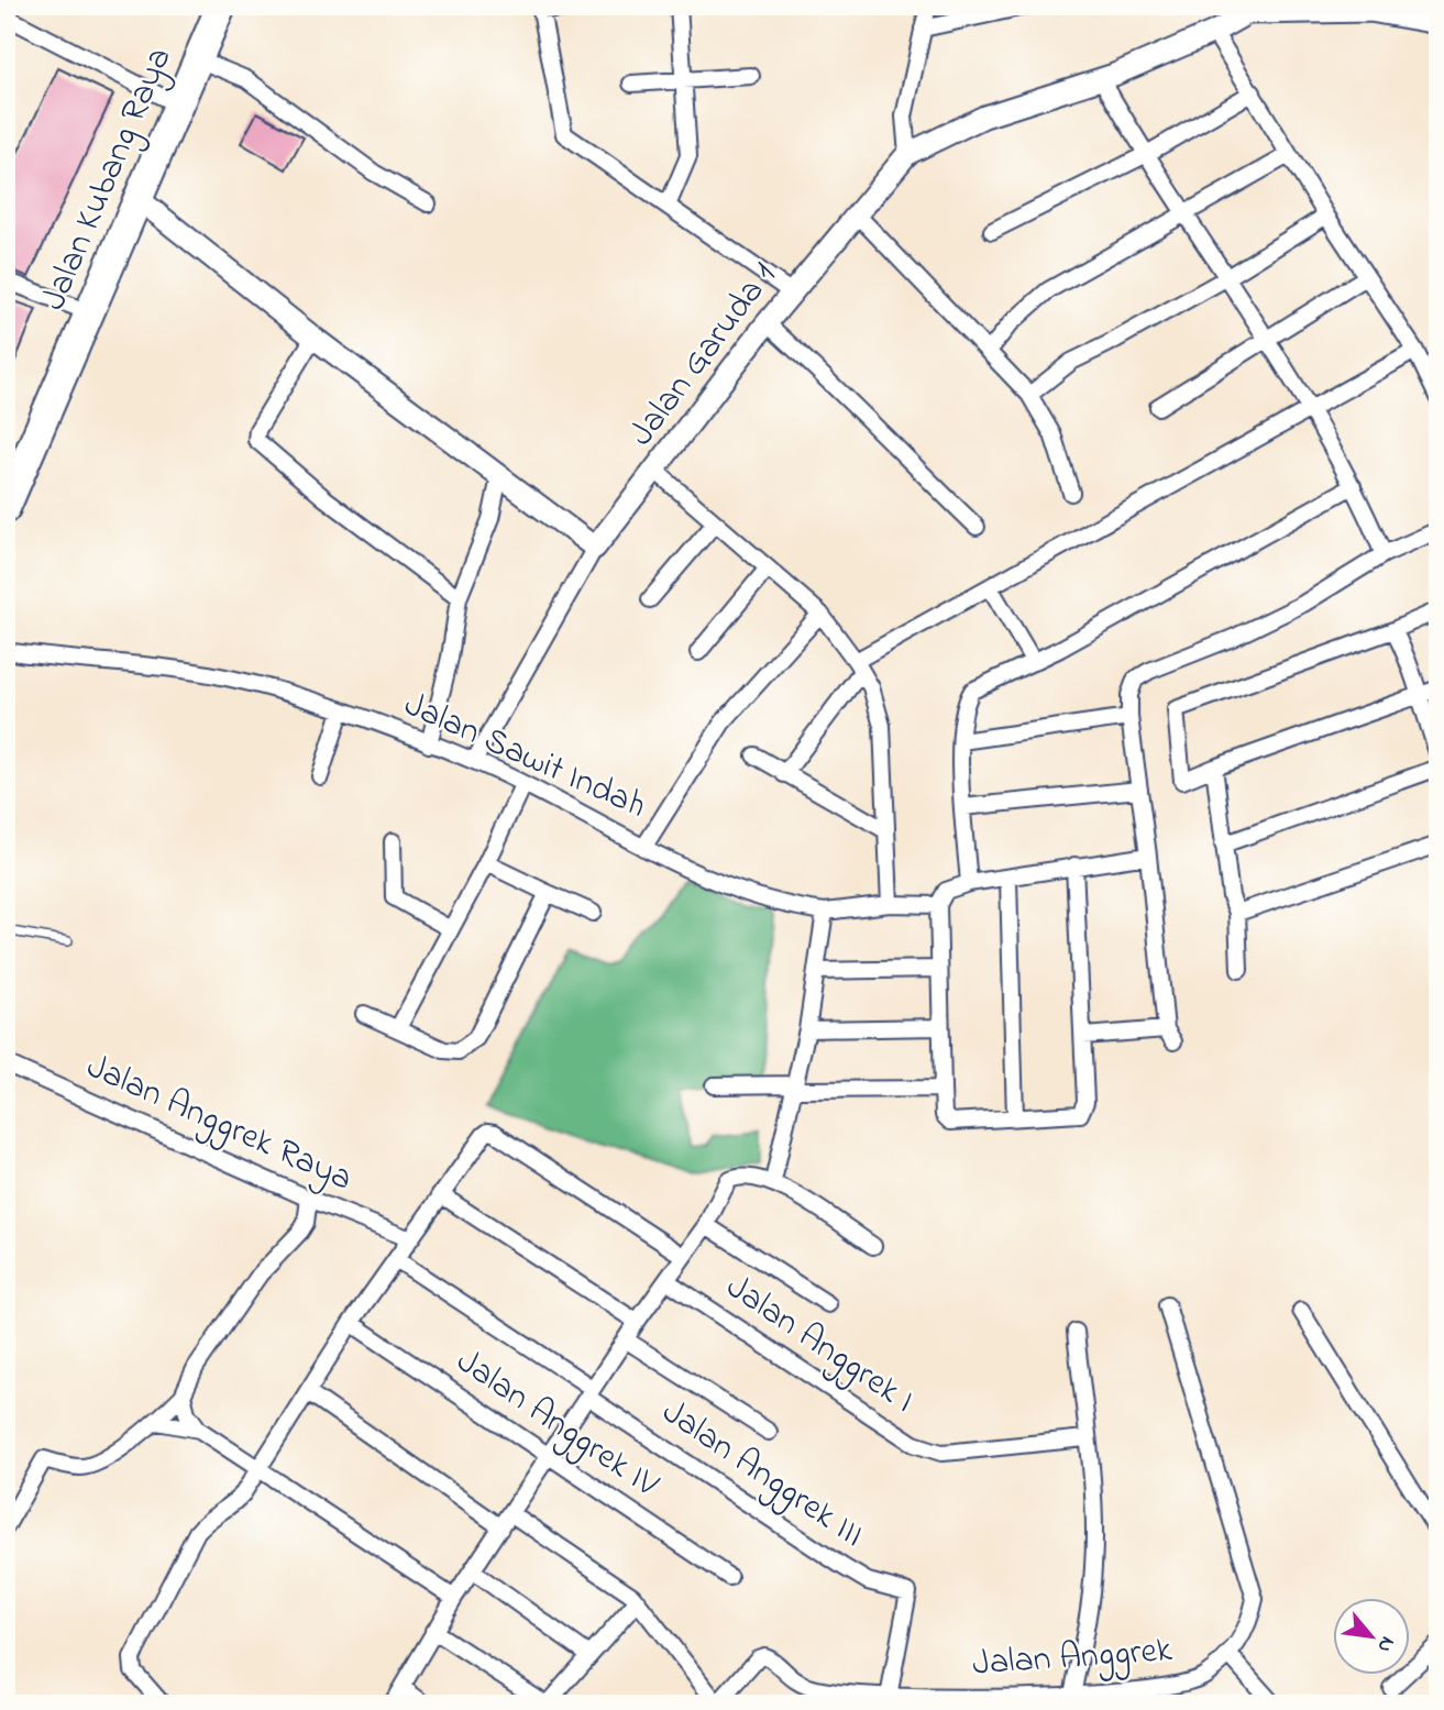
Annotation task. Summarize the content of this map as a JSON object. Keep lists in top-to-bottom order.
{
  "streets": {
    "highway": ["Jalan Kubang Raya"],
    "street": [
      "Jalan Garuda 1",
      "Jalan Sawit Indah",
      "Jalan Anggrek Raya",
      "Jalan Anggrek I",
      "Jalan Anggrek IV",
      "Jalan Anggrek III",
      "Jalan Anggrek"
    ]
  },
  "crossings": [
    ["Jalan Anggrek III", "Jalan Anggrek"]
  ],
  "north": "bottom right"
}
